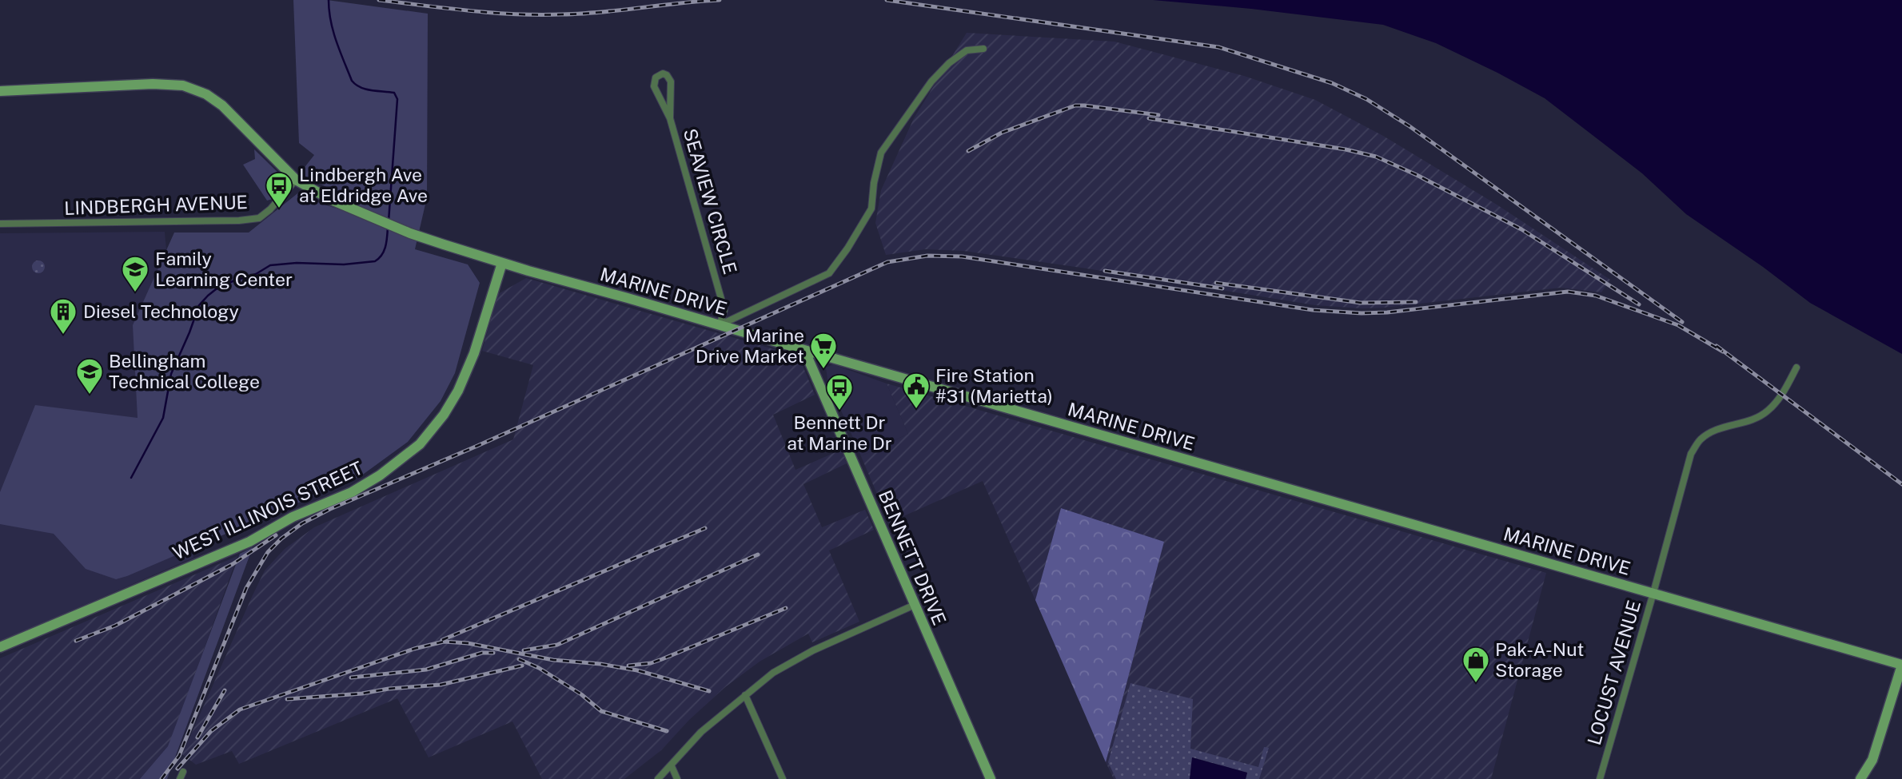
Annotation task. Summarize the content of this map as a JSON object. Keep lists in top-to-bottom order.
{
  "streets": {
    "main road": ["MARINE DRIVE", "WEST ILLINOIS STREET", "BENNETT DRIVE"],
    "street": ["SEAVIEW CIRCLE", "LINDBERGH AVENUE", "LOCUST AVENUE"]
  },
  "crossings": [
    ["SEAVIEW CIRCLE", "MARINE DRIVE"],
    ["LINDBERGH AVENUE", "MARINE DRIVE"],
    ["MARINE DRIVE", "WEST ILLINOIS STREET"],
    ["MARINE DRIVE", "BENNETT DRIVE"],
    ["MARINE DRIVE", "LOCUST AVENUE"]
  ],
  "places": {
    "bus stop": ["Lindbergh Ave at Eldridge Ave", "Bennett Dr at Marine Dr"],
    "school or university": ["Family Learning Center", "Bellingham Technical College"],
    "building": ["Diesel Technology"],
    "supermarket": ["Marine Drive Market"],
    "public building": ["Fire Station #31 (Marietta)"],
    "shop": ["Pak-A-Nut Storage"]
  }
}
